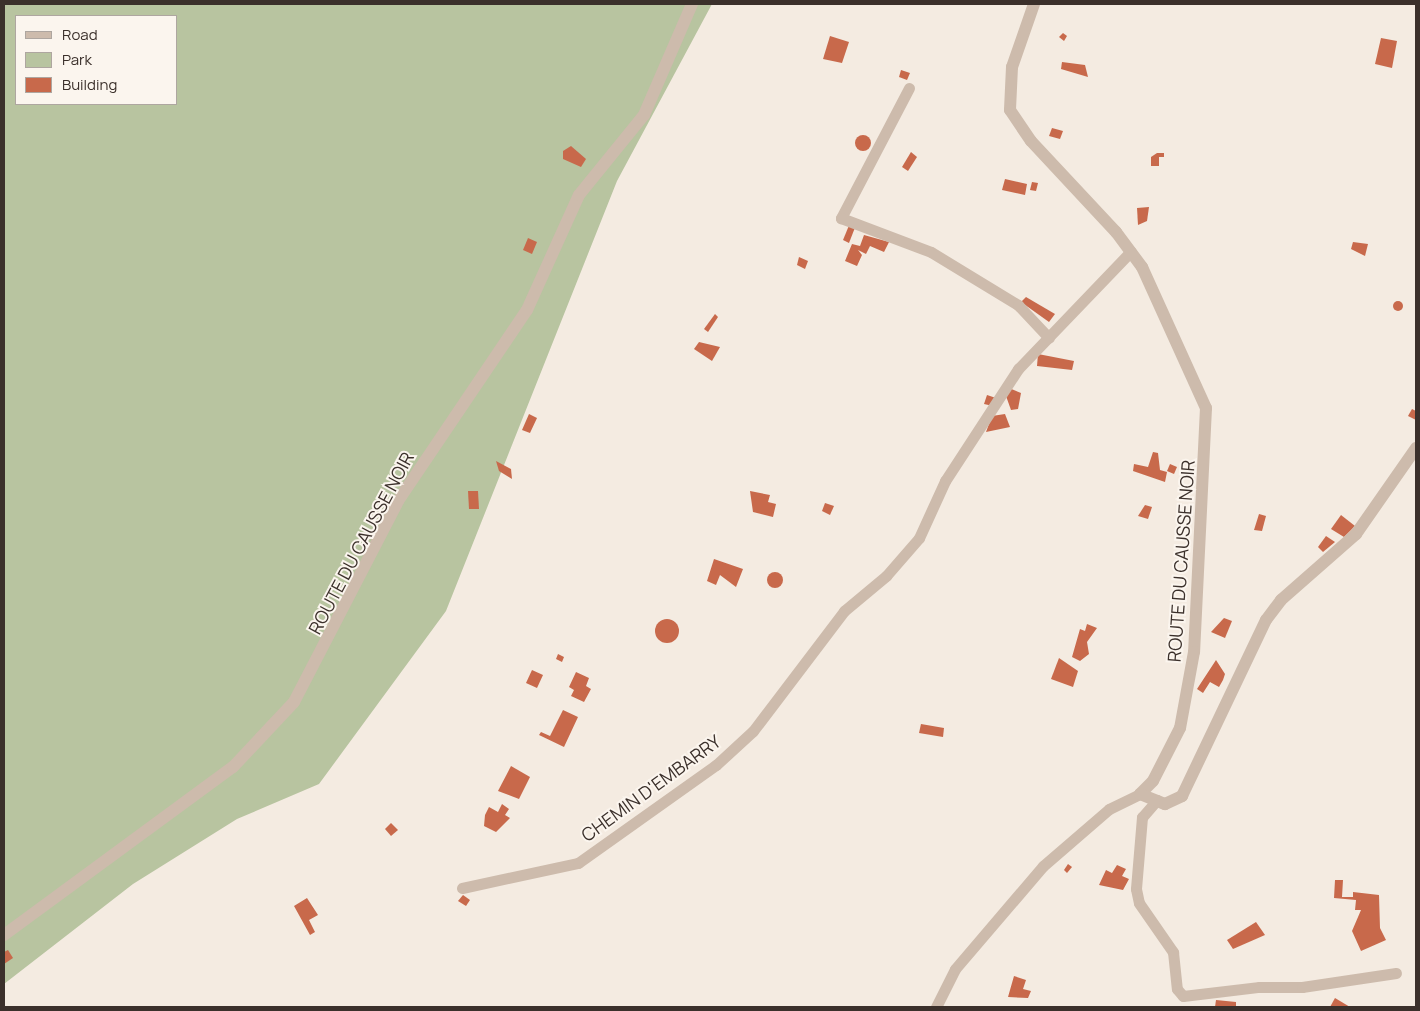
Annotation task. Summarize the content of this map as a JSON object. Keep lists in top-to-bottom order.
{
  "streets": {
    "street": ["ROUTE DU CAUSSE NOIR", "CHEMIN D'EMBARRY"]
  },
  "crossings": [
    ["ROUTE DU CAUSSE NOIR", "CHEMIN D'EMBARRY"]
  ],
  "legend": ["Road", "Park", "Building"]
}
